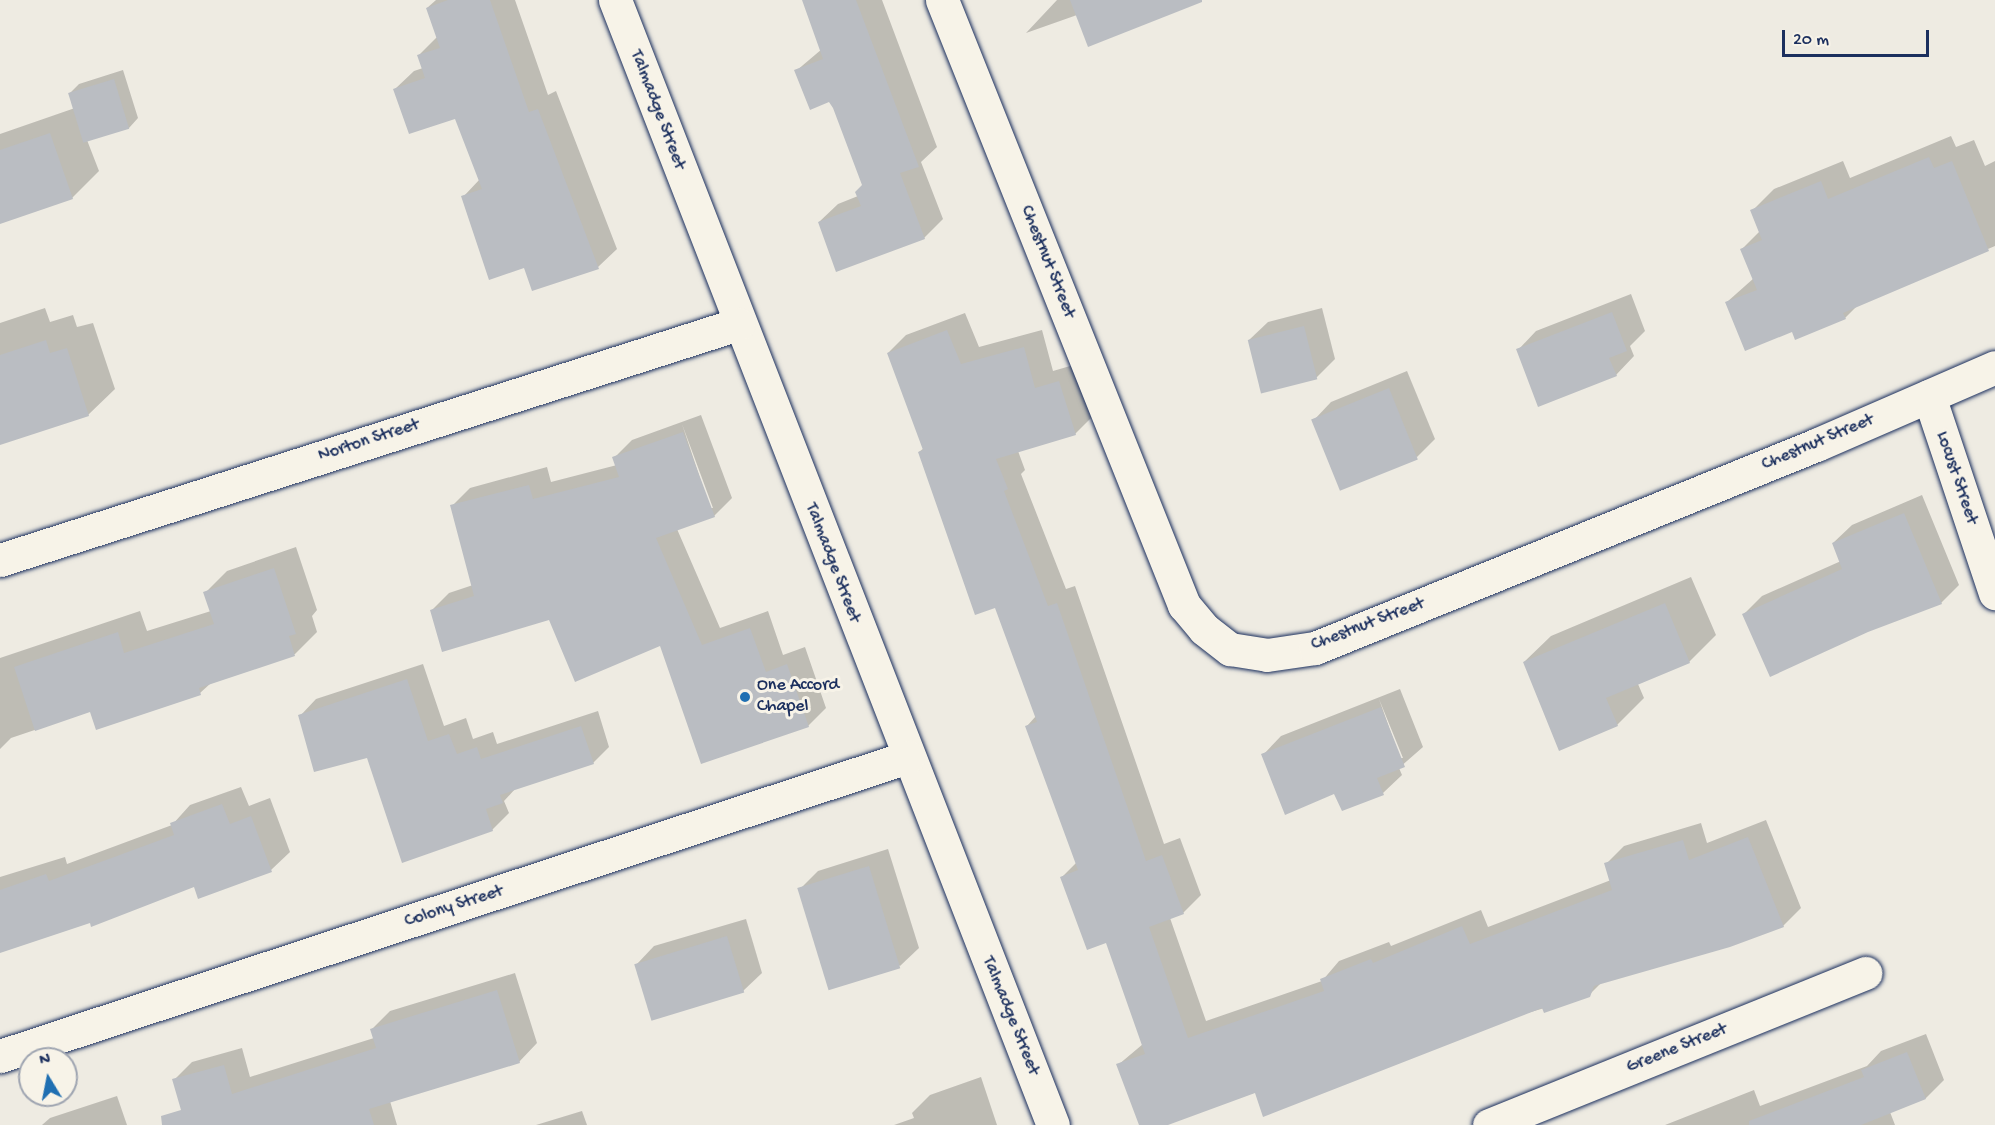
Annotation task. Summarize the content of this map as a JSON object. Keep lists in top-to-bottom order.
{
  "streets": {
    "street": [
      "Talmadge Street",
      "Chestnut Street",
      "Norton Street",
      "Locust Street",
      "Colony Street",
      "Greene Street"
    ]
  },
  "crossings": [
    ["Talmadge Street", "Norton Street"],
    ["Talmadge Street", "Colony Street"],
    ["Chestnut Street", "Locust Street"]
  ],
  "places": ["One Accord Chapel"],
  "scale_bar": "20 m",
  "north": "top"
}
